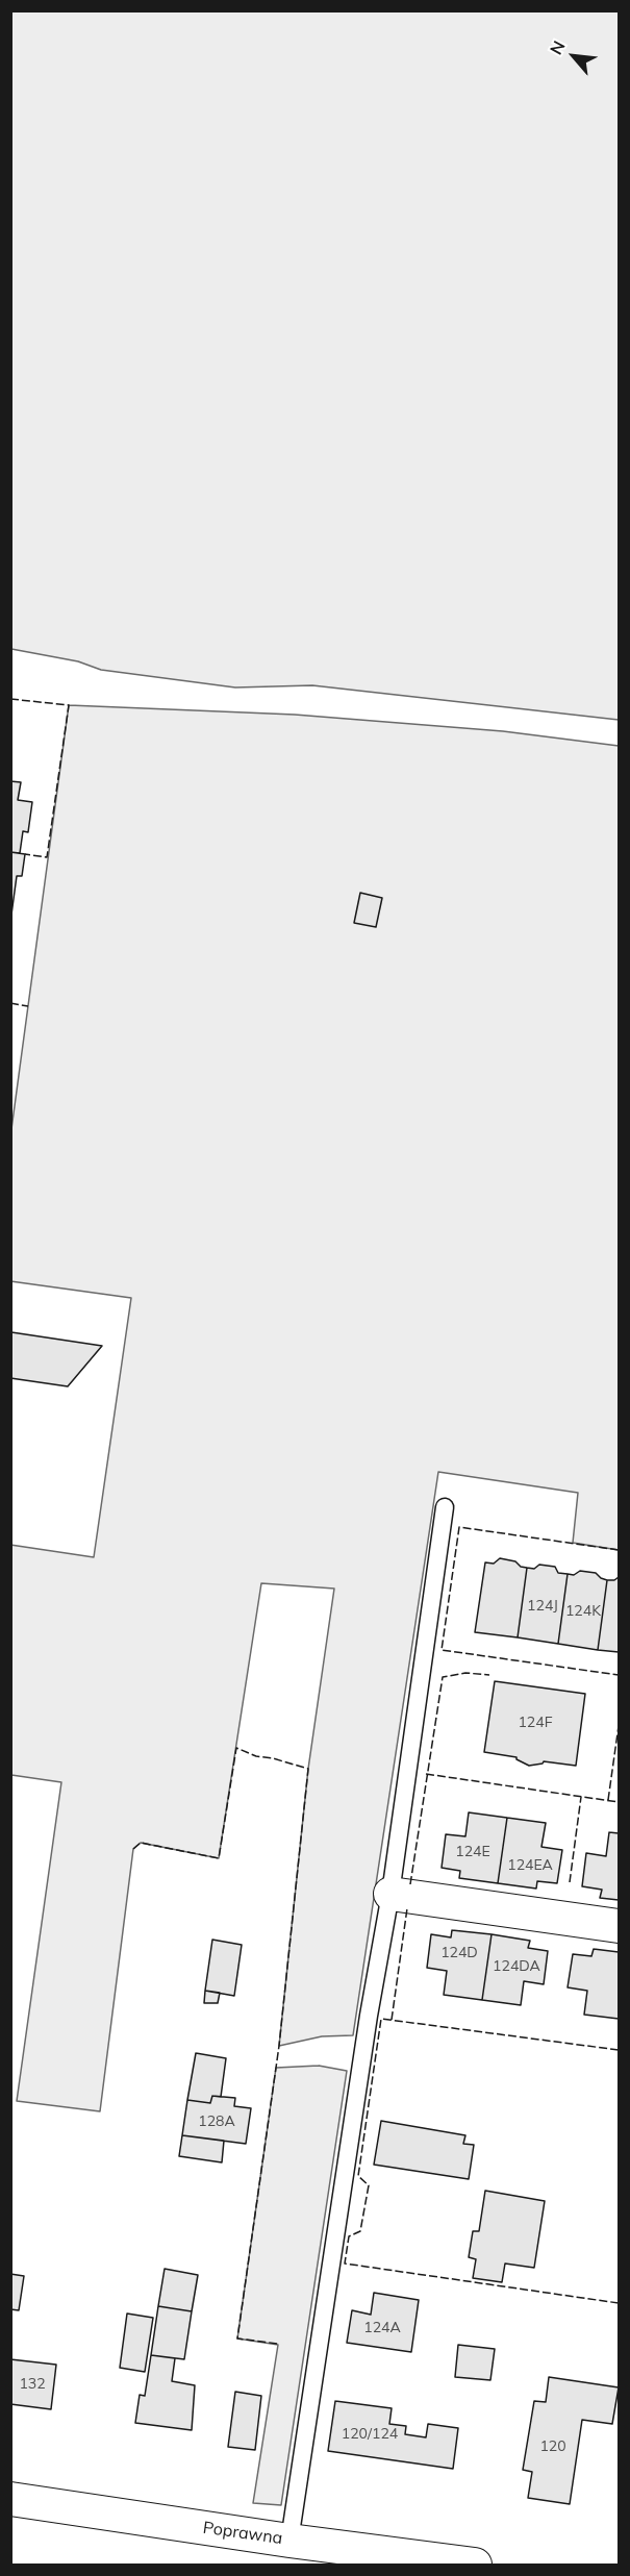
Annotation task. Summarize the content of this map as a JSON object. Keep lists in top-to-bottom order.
{
  "streets": {
    "street": ["Poprawna"]
  },
  "house_numbers": [
    "124J",
    "124K",
    "124F",
    "124E",
    "124EA",
    "124D",
    "124DA",
    "128A",
    "124A",
    "132",
    "120/124",
    "120"
  ],
  "north": "top left"
}
